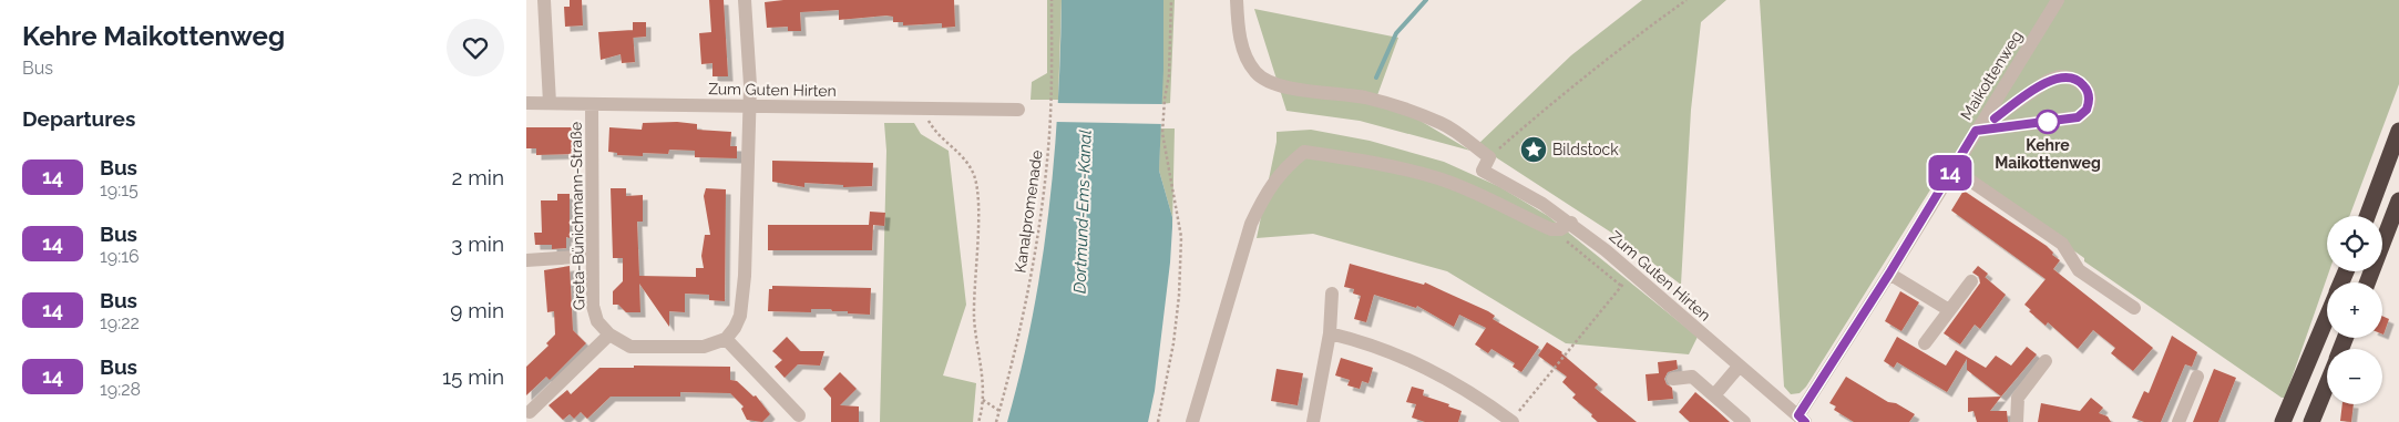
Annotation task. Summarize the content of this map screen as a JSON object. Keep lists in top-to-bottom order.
{
  "streets": {
    "street": ["Maikottenweg", "Zum Guten Hirten", "Greta-Bünichmann-Straße"],
    "path": ["Kanalpromenade"]
  },
  "crossings": [
    ["Maikottenweg", "Zum Guten Hirten"],
    ["Zum Guten Hirten", "Greta-Bünichmann-Straße"]
  ],
  "water": ["Dortmund-Ems-Kanal"],
  "places": {
    "other": ["Kehre Maikottenweg"],
    "place": ["Bildstock"]
  },
  "lines": ["bus line 14"],
  "page": {
    "heading": [
      ["Kehre Maikottenweg", "Bus"],
      "Departures"
    ],
    "on_map": "14",
    "list": [
      {
        "mark": "14",
        "name": "Bus",
        "note": "19:15",
        "value": "2 min"
      },
      {
        "mark": "14",
        "name": "Bus",
        "note": "19:16",
        "value": "3 min"
      },
      {
        "mark": "14",
        "name": "Bus",
        "note": "19:22",
        "value": "9 min"
      },
      {
        "mark": "14",
        "name": "Bus",
        "note": "19:28",
        "value": "15 min"
      }
    ],
    "map_buttons": ["+", "−"]
  }
}
